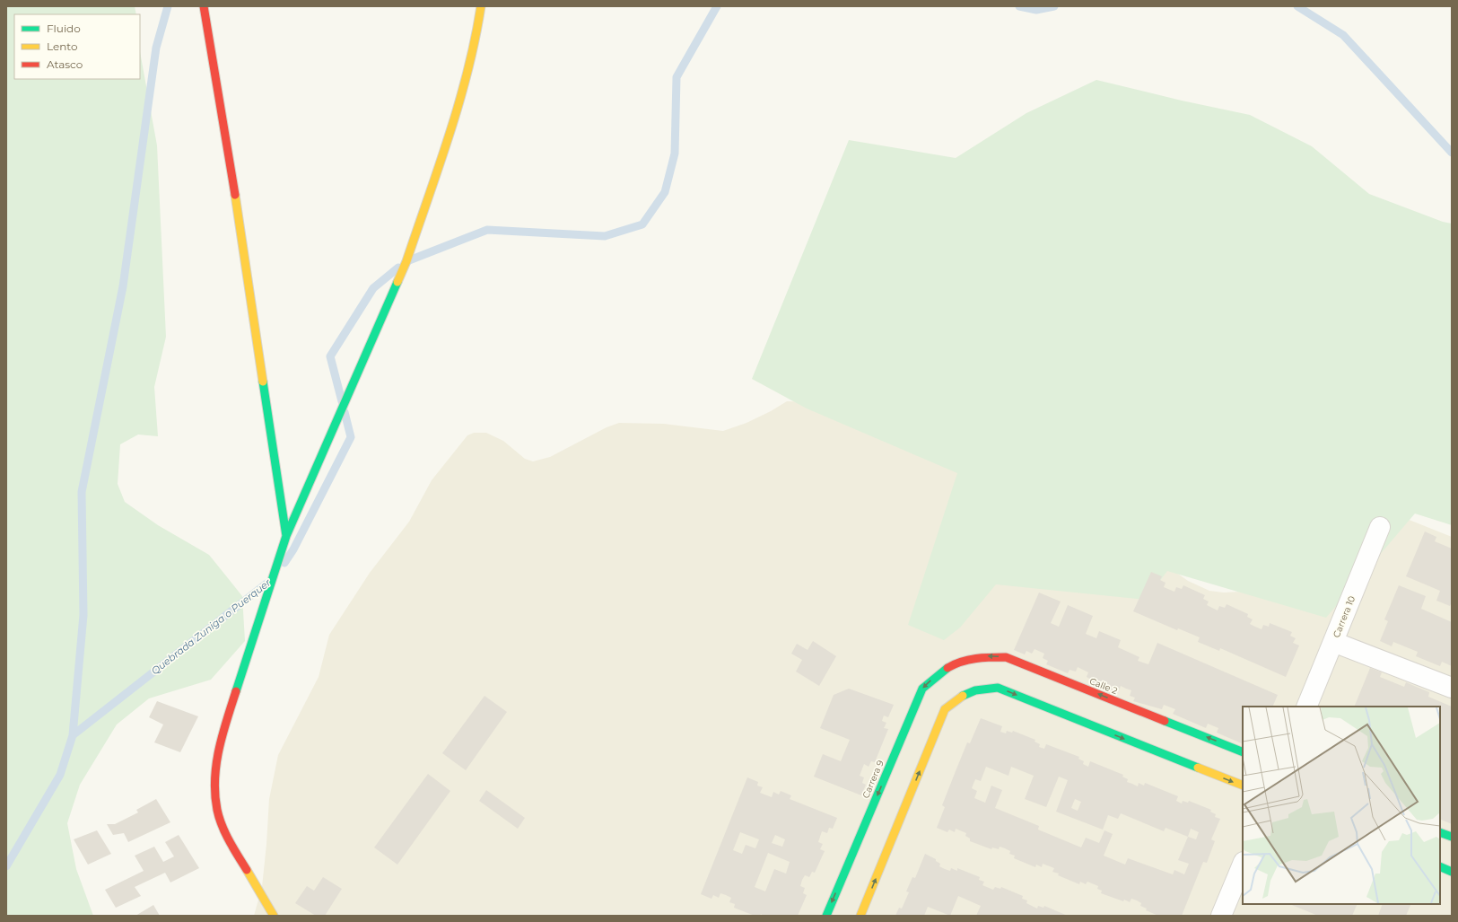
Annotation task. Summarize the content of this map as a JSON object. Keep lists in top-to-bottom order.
{
  "streets": {
    "street": ["Carrera 10", "Calle 2", "Carrera 9"]
  },
  "crossings": [
    ["Calle 2", "Carrera 9"]
  ],
  "one_way": ["Calle 2", "Carrera 9"],
  "water": ["Quebrada Zuniga o Puerquer"],
  "legend": ["Fluido", "Lento", "Atasco"]
}
